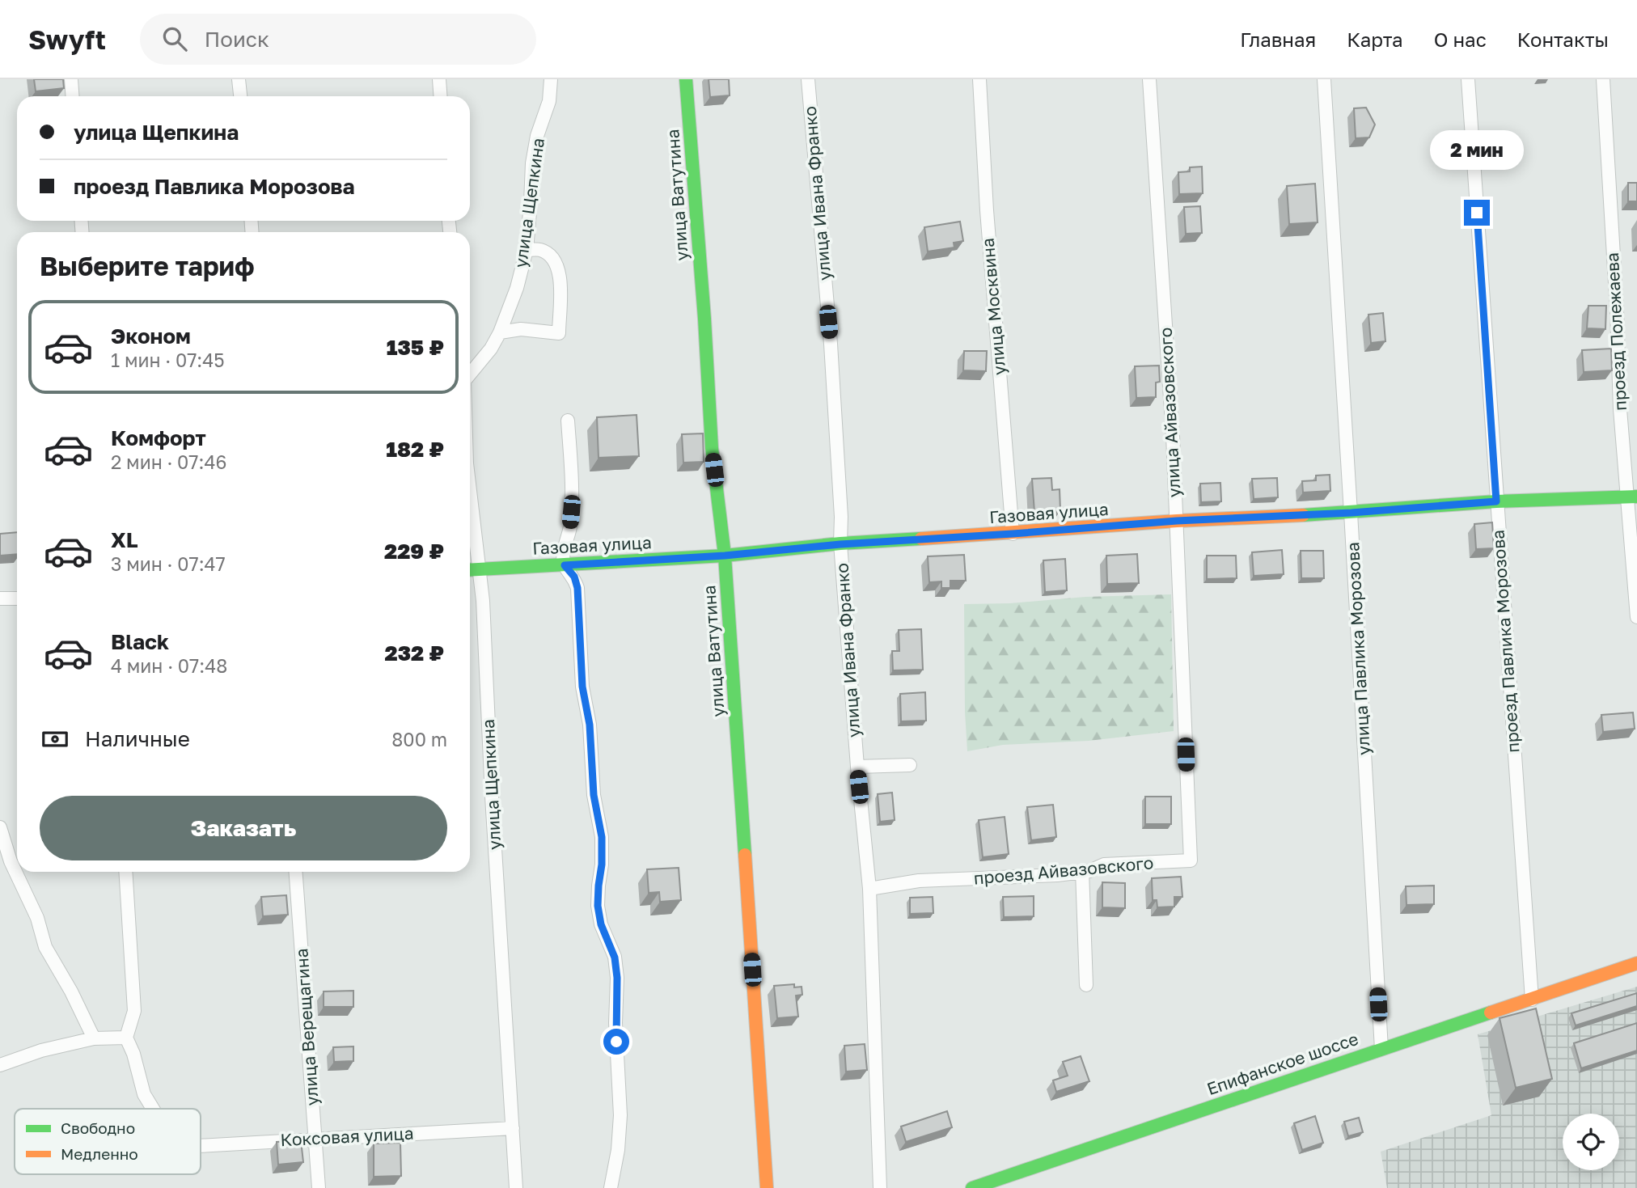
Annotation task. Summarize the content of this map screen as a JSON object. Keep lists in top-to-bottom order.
{
  "streets": {
    "street": [
      "улица Ивана Франко",
      "улица Ватутина",
      "улица Щепкина",
      "улица Москвина",
      "проезд Полежаева",
      "улица Айвазовского",
      "Газовая улица",
      "проезд Павлика Морозова",
      "улица Павлика Морозова",
      "проезд Айвазовского",
      "улица Верещагина",
      "Епифанское шоссе",
      "Коксовая улица"
    ]
  },
  "crossings": [
    ["улица Ивана Франко", "Газовая улица"],
    ["улица Ивана Франко", "проезд Айвазовского"],
    ["улица Ватутина", "Газовая улица"],
    ["улица Щепкина", "Газовая улица"],
    ["улица Щепкина", "Коксовая улица"],
    ["улица Москвина", "Газовая улица"],
    ["проезд Полежаева", "Газовая улица"],
    ["улица Айвазовского", "Газовая улица"],
    ["улица Айвазовского", "проезд Айвазовского"],
    ["Газовая улица", "проезд Павлика Морозова"],
    ["Газовая улица", "улица Павлика Морозова"],
    ["проезд Павлика Морозова", "Епифанское шоссе"],
    ["улица Павлика Морозова", "Епифанское шоссе"],
    ["улица Верещагина", "Коксовая улица"]
  ],
  "legend": ["Свободно", "Медленно"],
  "page": {
    "header": "Swyft",
    "search": "Поиск",
    "nav": [
      "Главная",
      "Карта",
      "О нас",
      "Контакты"
    ],
    "banner": ["улица Щепкина", "проезд Павлика Морозова"],
    "bubble": "2 мин",
    "heading": "Выберите тариф",
    "list": [
      {
        "name": "Эконом",
        "note": "1 мин · 07:45",
        "value": "135 ₽"
      },
      {
        "name": "Комфорт",
        "note": "2 мин · 07:46",
        "value": "182 ₽"
      },
      {
        "name": "XL",
        "note": "3 мин · 07:47",
        "value": "229 ₽"
      },
      {
        "name": "Black",
        "note": "4 мин · 07:48",
        "value": "232 ₽"
      }
    ],
    "pay": ["Наличные", "800 m"],
    "buttons": "Заказать"
  }
}
